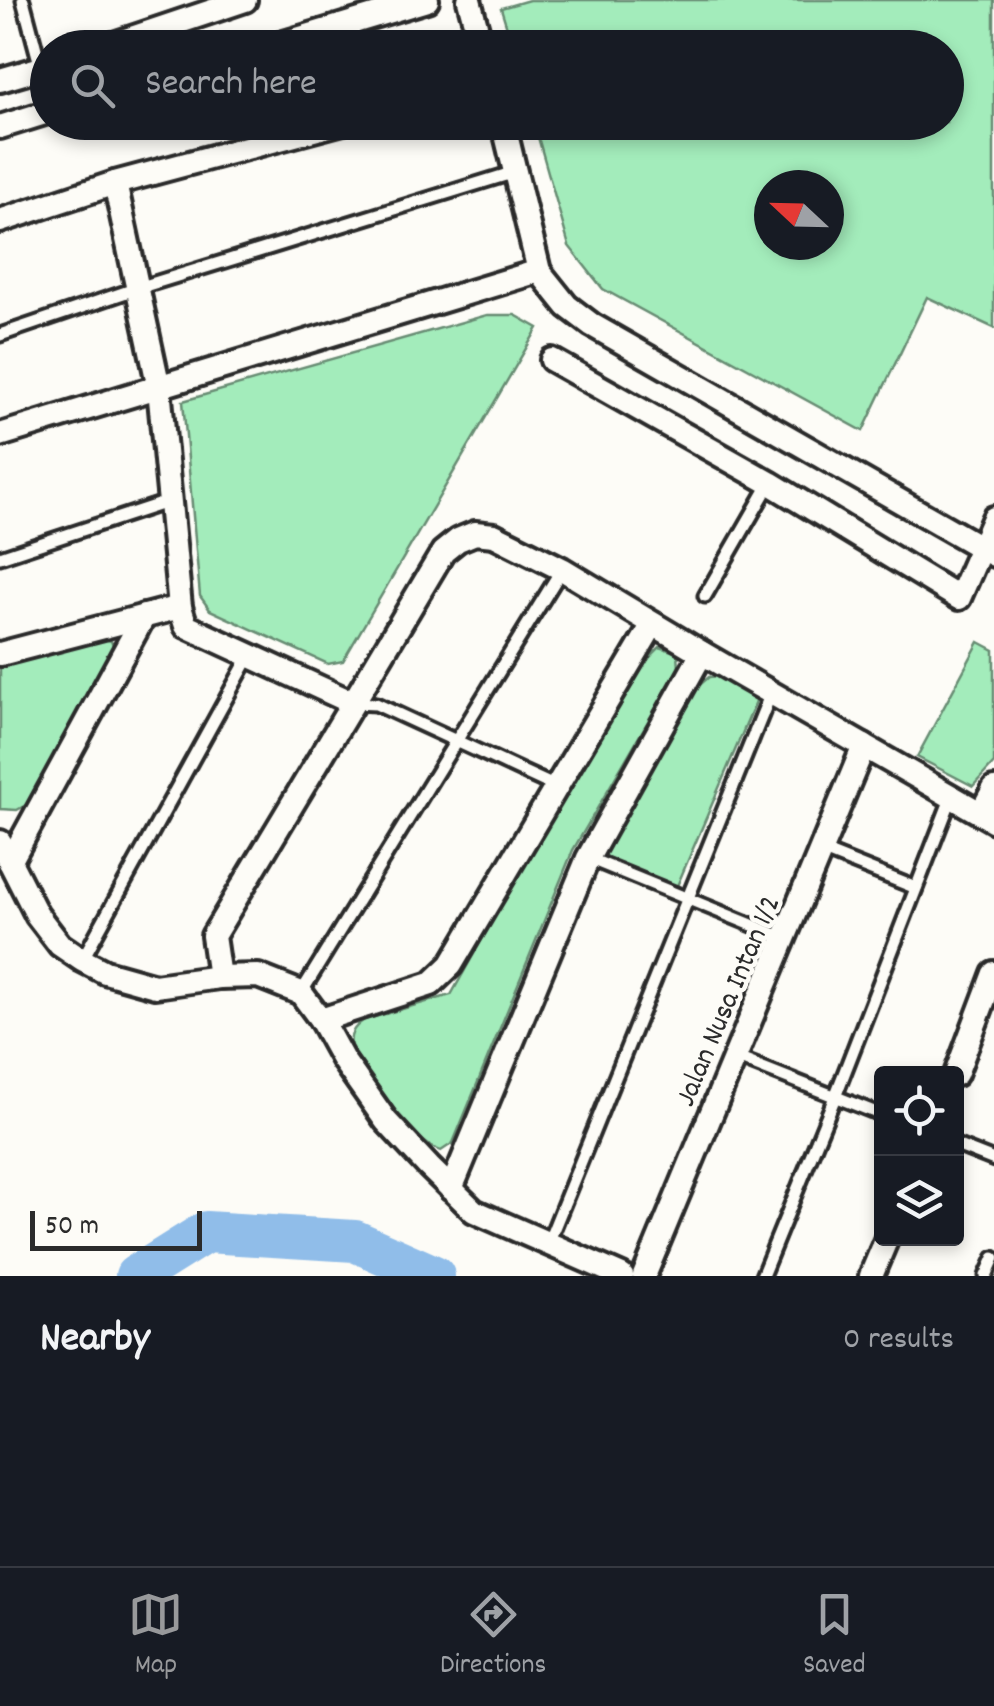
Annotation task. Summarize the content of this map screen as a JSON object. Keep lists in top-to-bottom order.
{
  "streets": {
    "street": ["Jalan Nusa Intan 1/2"]
  },
  "scale_bar": "50 m",
  "north": "left",
  "page": {
    "search": "Search here",
    "scale": "50 m",
    "heading": ["Nearby", "0 results"],
    "nav": ["Map", "Directions", "Saved"]
  }
}
